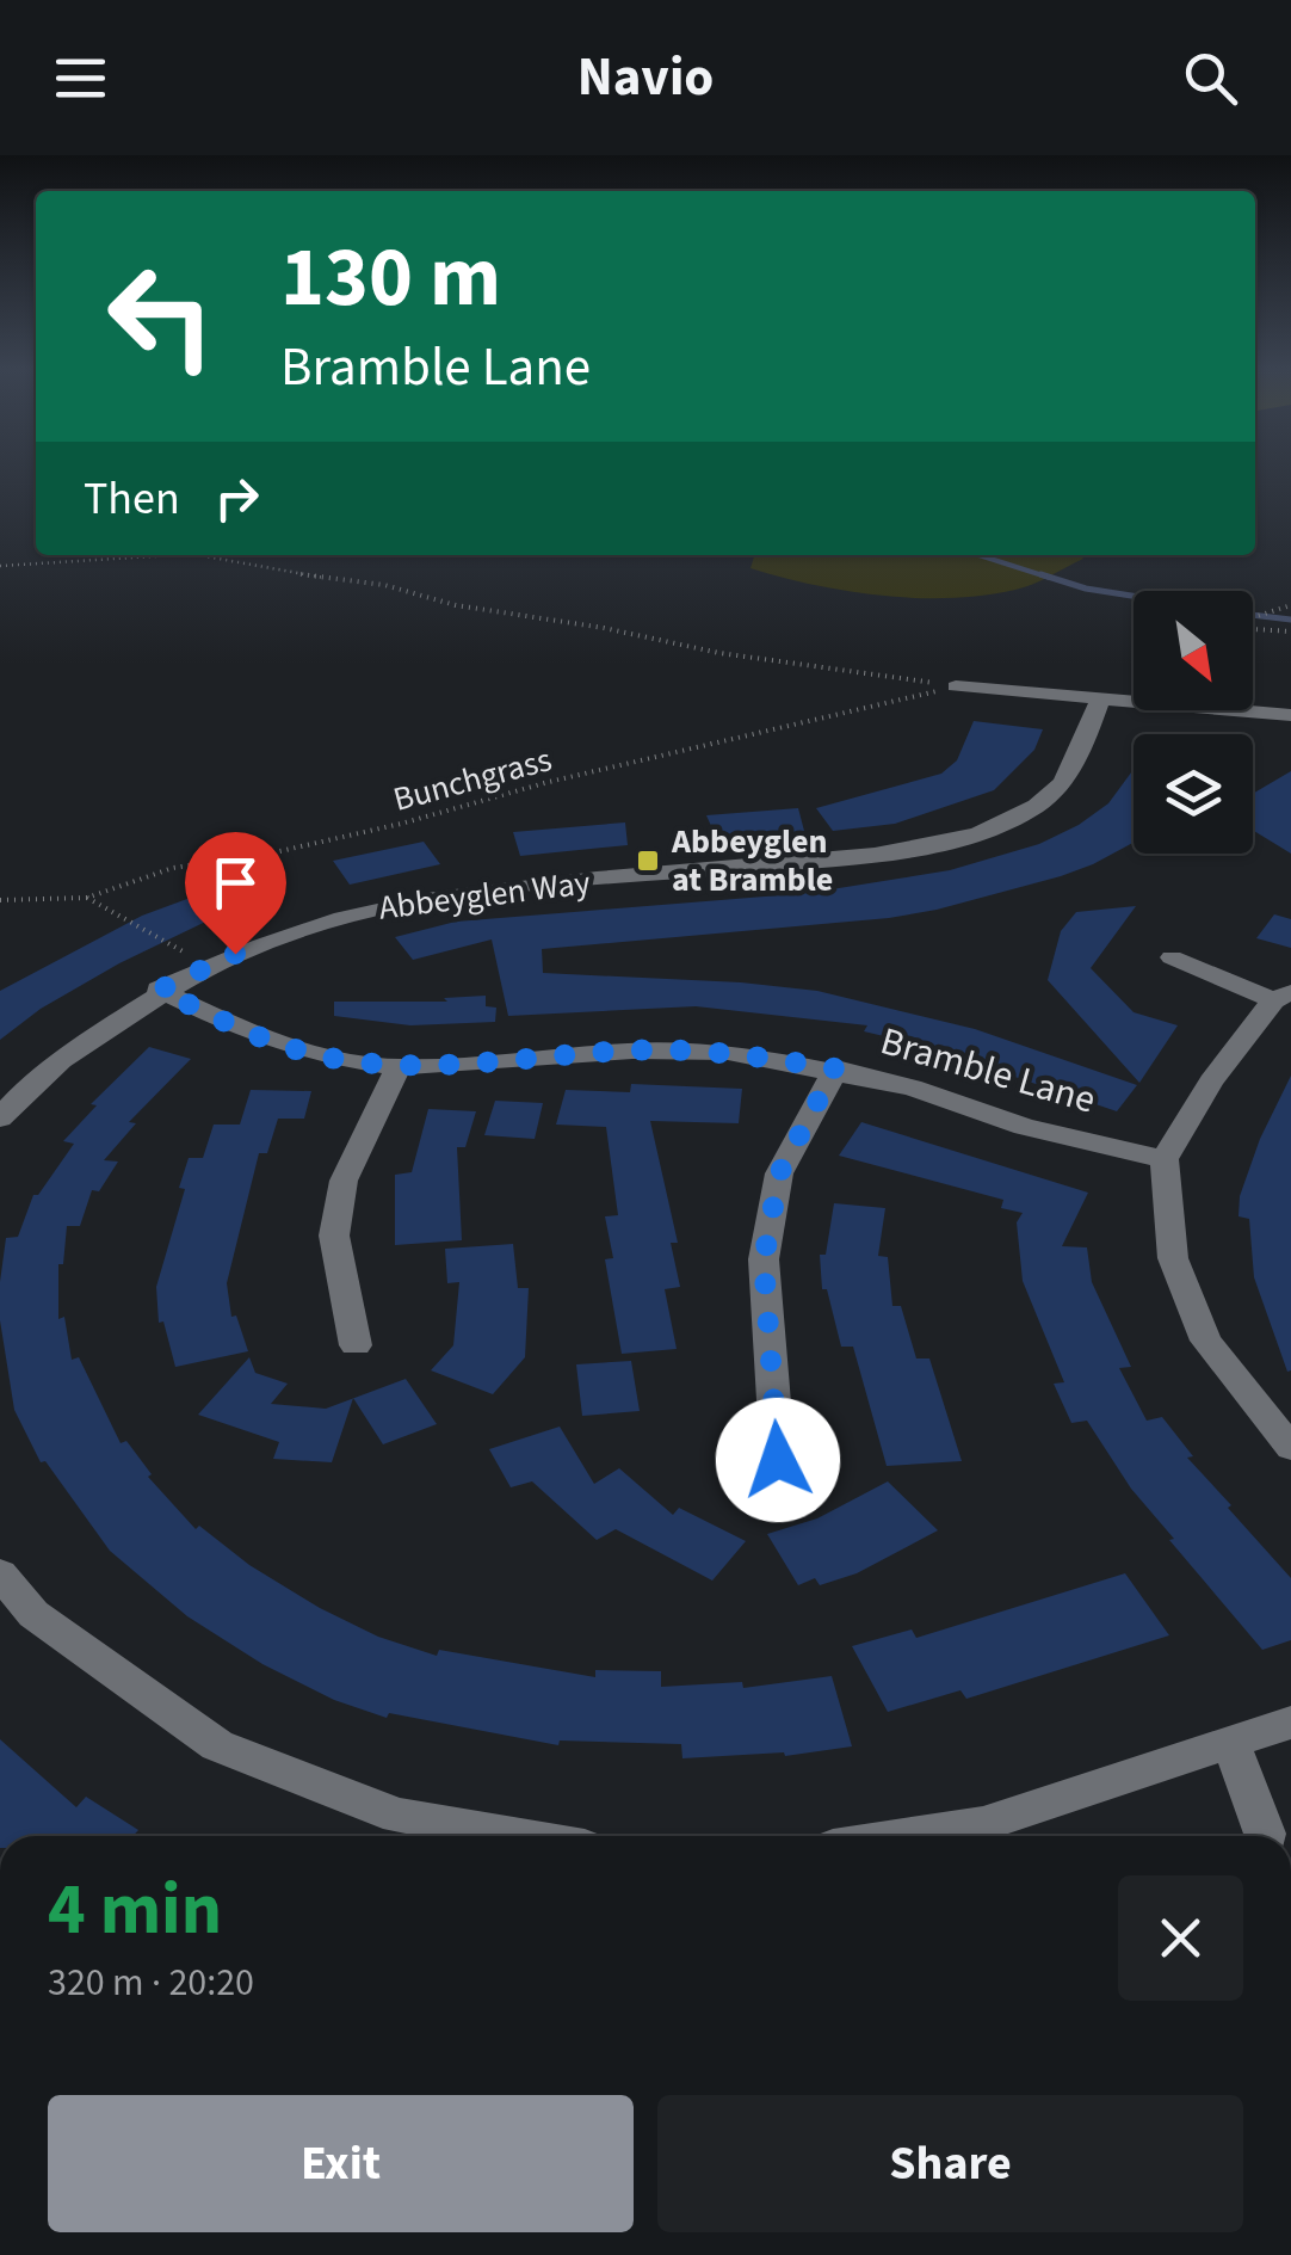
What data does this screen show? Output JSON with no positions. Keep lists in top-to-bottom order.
{
  "streets": {
    "street": ["Abbeyglen Way", "Bramble Lane"],
    "path": ["Bunchgrass"]
  },
  "crossings": [
    ["Abbeyglen Way", "Bramble Lane"]
  ],
  "places": {
    "transit": ["Abbeyglen at Bramble"]
  },
  "north": "bottom right",
  "page": {
    "header": "Navio",
    "turn": ["130 m", "Bramble Lane"],
    "then": "Then",
    "heading": ["4 min", "320 m · 20:20"],
    "buttons": ["Exit", "Share"]
  }
}
